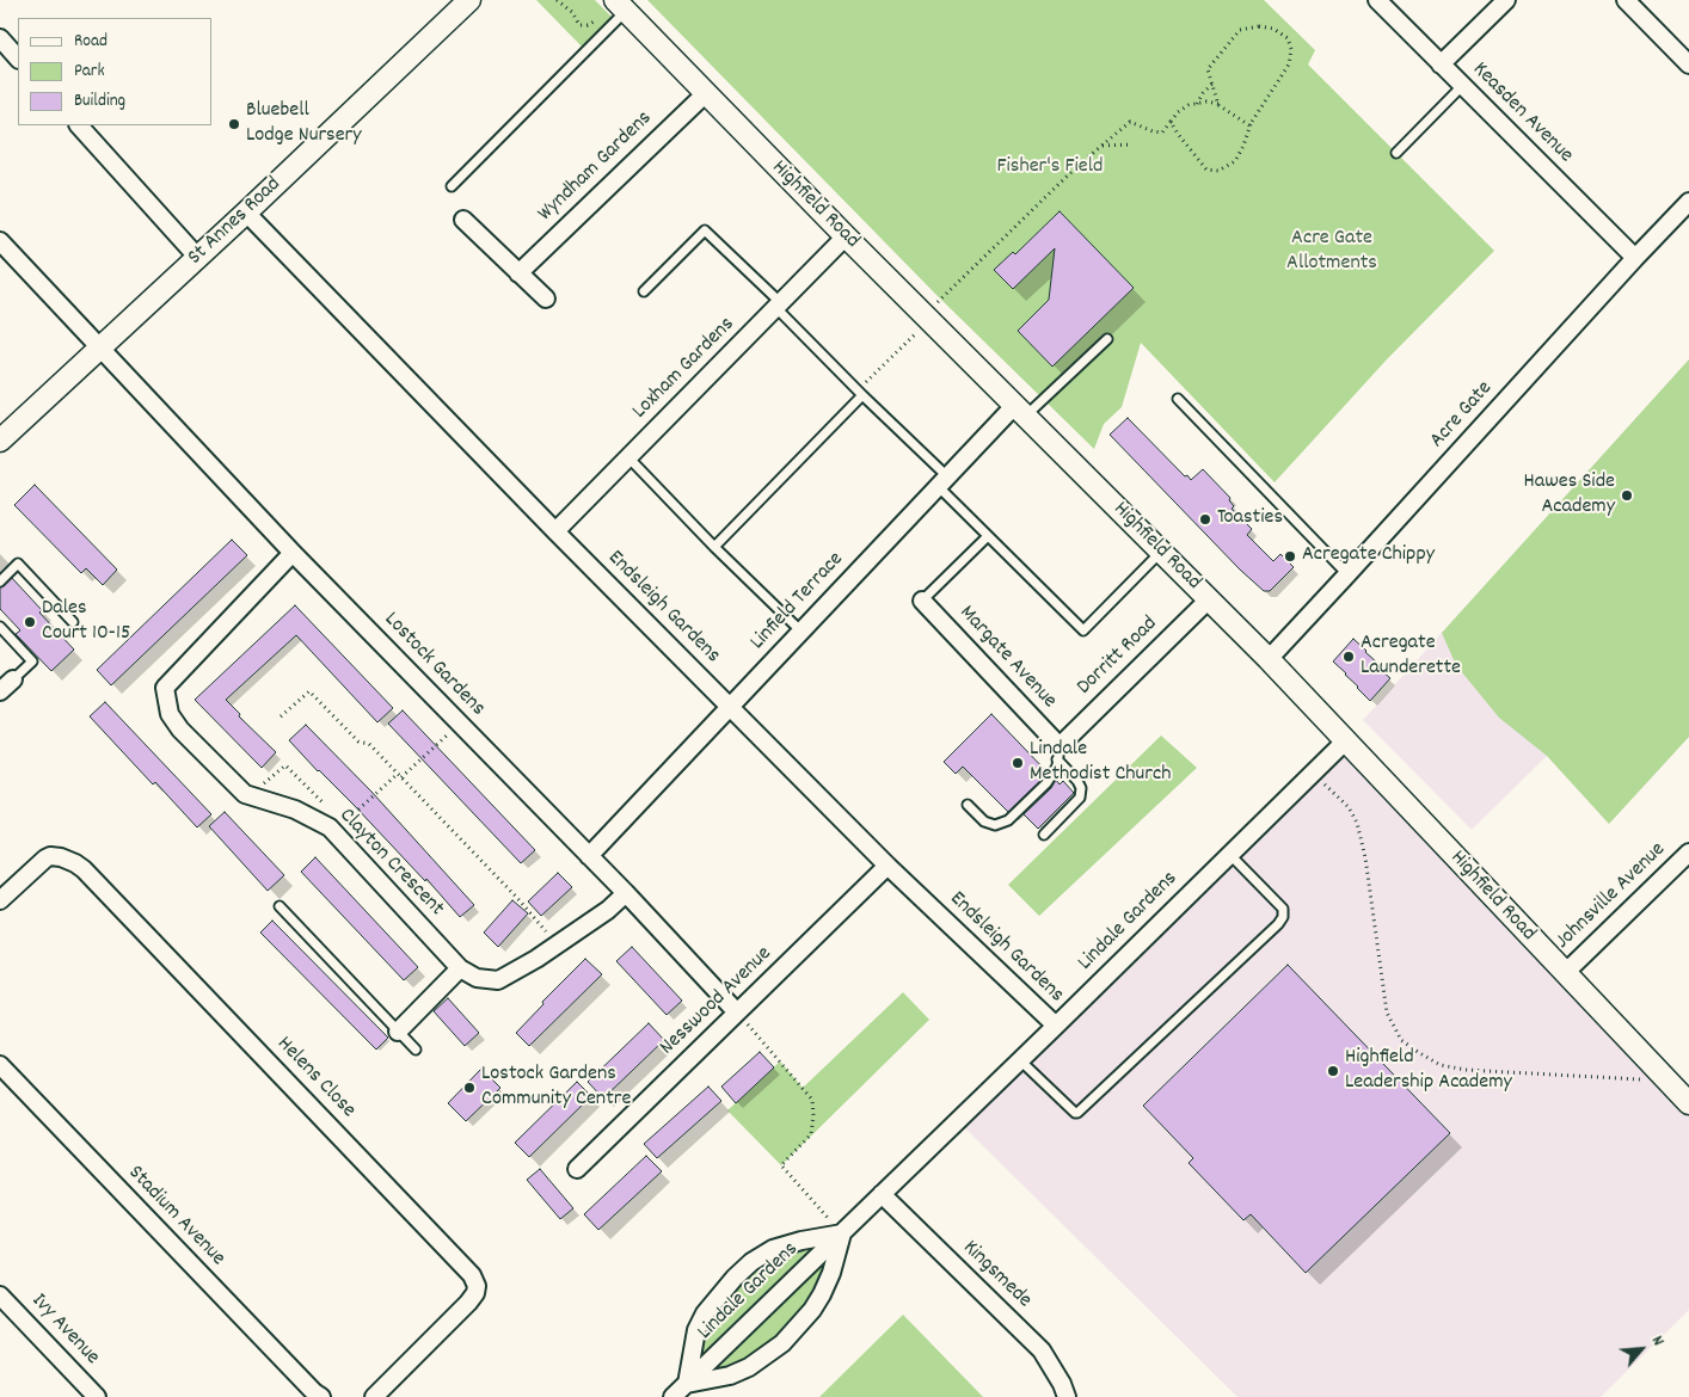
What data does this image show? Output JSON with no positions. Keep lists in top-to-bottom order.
{
  "streets": {
    "street": [
      "Keasden Avenue",
      "Wyndham Gardens",
      "Highfield Road",
      "St Annes Road",
      "Loxham Gardens",
      "Acre Gate",
      "Linfield Terrace",
      "Endsleigh Gardens",
      "Dorritt Road",
      "Margate Avenue",
      "Lostock Gardens",
      "Clayton Crescent",
      "Johnsville Avenue",
      "Lindale Gardens",
      "Nesswood Avenue",
      "Helens Close",
      "Stadium Avenue",
      "Kingsmede",
      "Ivy Avenue"
    ]
  },
  "crossings": [
    ["Keasden Avenue", "Acre Gate"],
    ["Wyndham Gardens", "Highfield Road"],
    ["Highfield Road", "Loxham Gardens"],
    ["Highfield Road", "Acre Gate"],
    ["Highfield Road", "Linfield Terrace"],
    ["Highfield Road", "Dorritt Road"],
    ["Highfield Road", "Johnsville Avenue"],
    ["Highfield Road", "Lindale Gardens"],
    ["St Annes Road", "Endsleigh Gardens"],
    ["St Annes Road", "Lostock Gardens"],
    ["Loxham Gardens", "Endsleigh Gardens"],
    ["Linfield Terrace", "Endsleigh Gardens"],
    ["Linfield Terrace", "Lostock Gardens"],
    ["Endsleigh Gardens", "Lindale Gardens"],
    ["Endsleigh Gardens", "Nesswood Avenue"],
    ["Dorritt Road", "Margate Avenue"],
    ["Lostock Gardens", "Clayton Crescent"],
    ["Lostock Gardens", "Nesswood Avenue"],
    ["Lindale Gardens", "Kingsmede"]
  ],
  "parks": ["Fisher's Field", "Acre Gate Allotments"],
  "places": [
    "Bluebell Lodge Nursery",
    "Hawes Side Academy",
    "Toasties",
    "Acregate Chippy",
    "Dales Court 10-15",
    "Acregate Launderette",
    "Lindale Methodist Church",
    "Highfield Leadership Academy",
    "Lostock Gardens Community Centre"
  ],
  "legend": ["Road", "Park", "Building"],
  "north": "top right"
}
